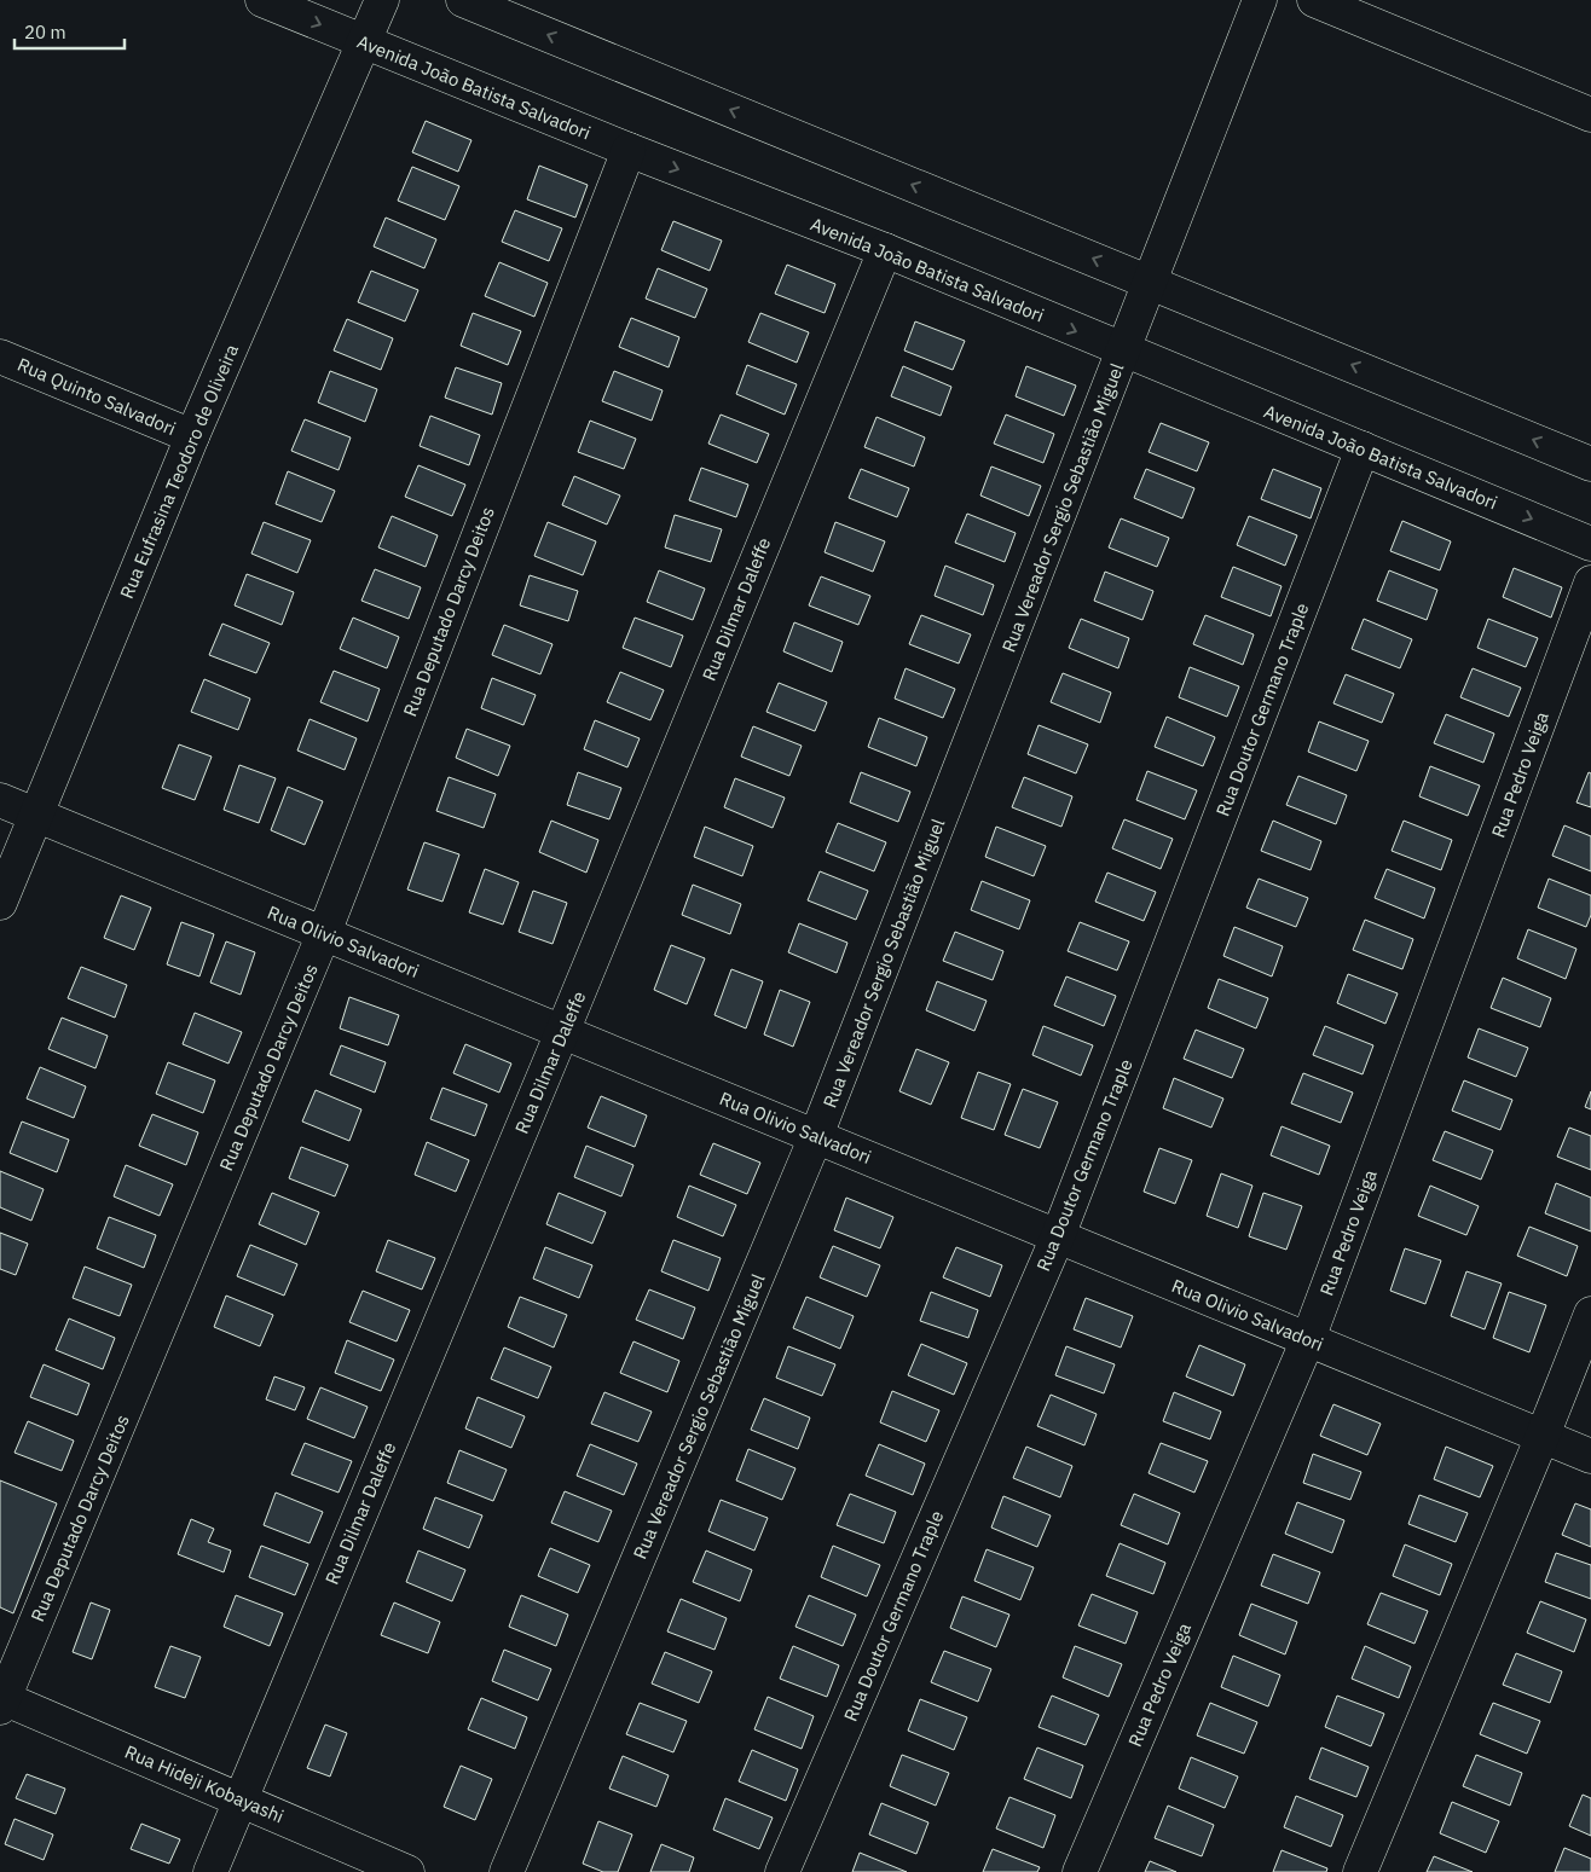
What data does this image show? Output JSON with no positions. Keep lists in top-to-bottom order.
{
  "streets": {
    "street": [
      "Avenida João Batista Salvadori",
      "Rua Quinto Salvadori",
      "Rua Eufrasina Teodoro de Oliveira",
      "Rua Vereador Sergio Sebastião Miguel",
      "Rua Dilmar Daleffe",
      "Rua Deputado Darcy Deitos",
      "Rua Doutor Germano Traple",
      "Rua Pedro Veiga",
      "Rua Olivio Salvadori",
      "Rua Hideji Kobayashi"
    ]
  },
  "crossings": [
    ["Avenida João Batista Salvadori", "Rua Eufrasina Teodoro de Oliveira"],
    ["Avenida João Batista Salvadori", "Rua Vereador Sergio Sebastião Miguel"],
    ["Avenida João Batista Salvadori", "Rua Dilmar Daleffe"],
    ["Avenida João Batista Salvadori", "Rua Deputado Darcy Deitos"],
    ["Avenida João Batista Salvadori", "Rua Doutor Germano Traple"],
    ["Rua Quinto Salvadori", "Rua Eufrasina Teodoro de Oliveira"],
    ["Rua Eufrasina Teodoro de Oliveira", "Rua Olivio Salvadori"],
    ["Rua Vereador Sergio Sebastião Miguel", "Rua Olivio Salvadori"],
    ["Rua Dilmar Daleffe", "Rua Olivio Salvadori"],
    ["Rua Dilmar Daleffe", "Rua Hideji Kobayashi"],
    ["Rua Deputado Darcy Deitos", "Rua Olivio Salvadori"],
    ["Rua Deputado Darcy Deitos", "Rua Hideji Kobayashi"],
    ["Rua Doutor Germano Traple", "Rua Olivio Salvadori"],
    ["Rua Pedro Veiga", "Rua Olivio Salvadori"]
  ],
  "scale_bar": "20 m"
}
